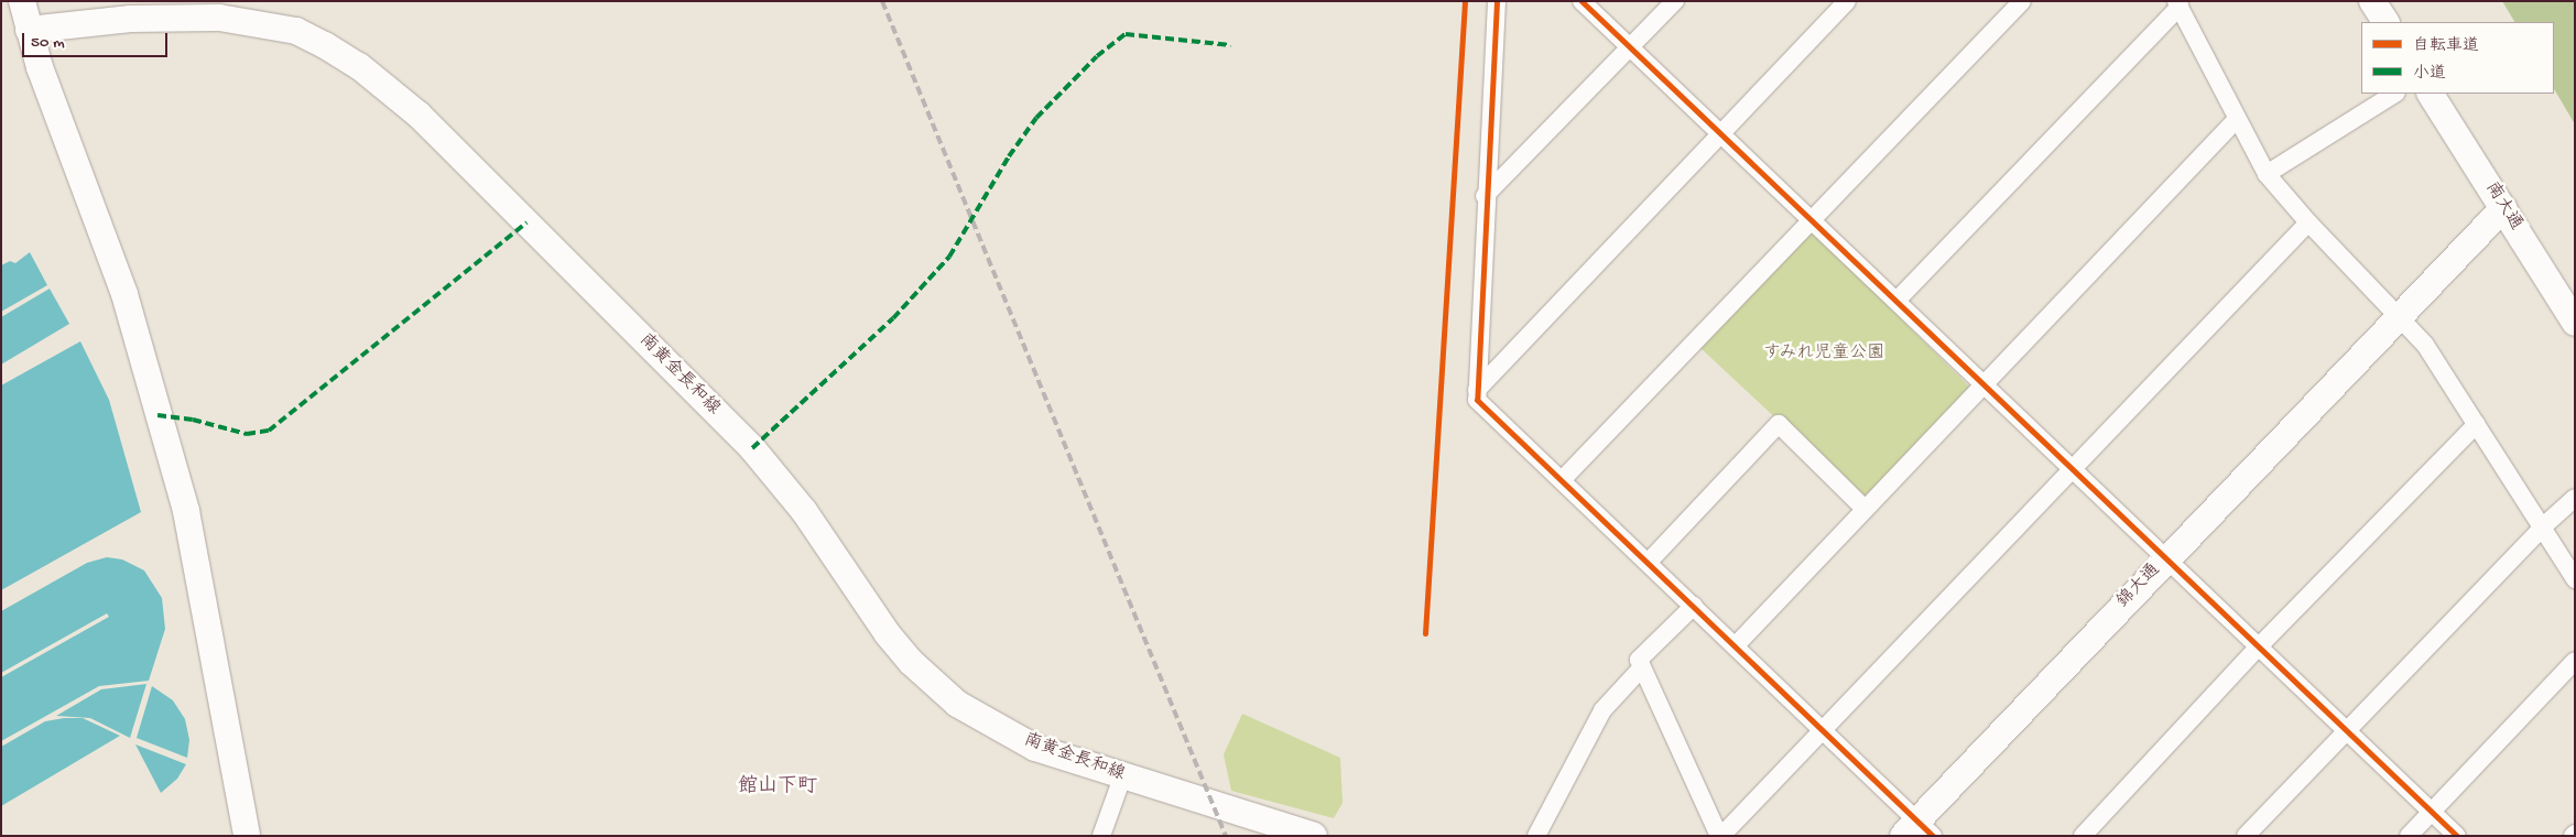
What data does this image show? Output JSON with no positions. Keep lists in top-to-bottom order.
{
  "streets": {
    "street": ["南大通", "南黄金長和線", "錦大通"]
  },
  "crossings": [
    ["南大通", "錦大通"]
  ],
  "districts": ["館山下町"],
  "parks": ["すみれ児童公園"],
  "legend": ["自転車道", "小道"],
  "scale_bar": "50 m"
}
